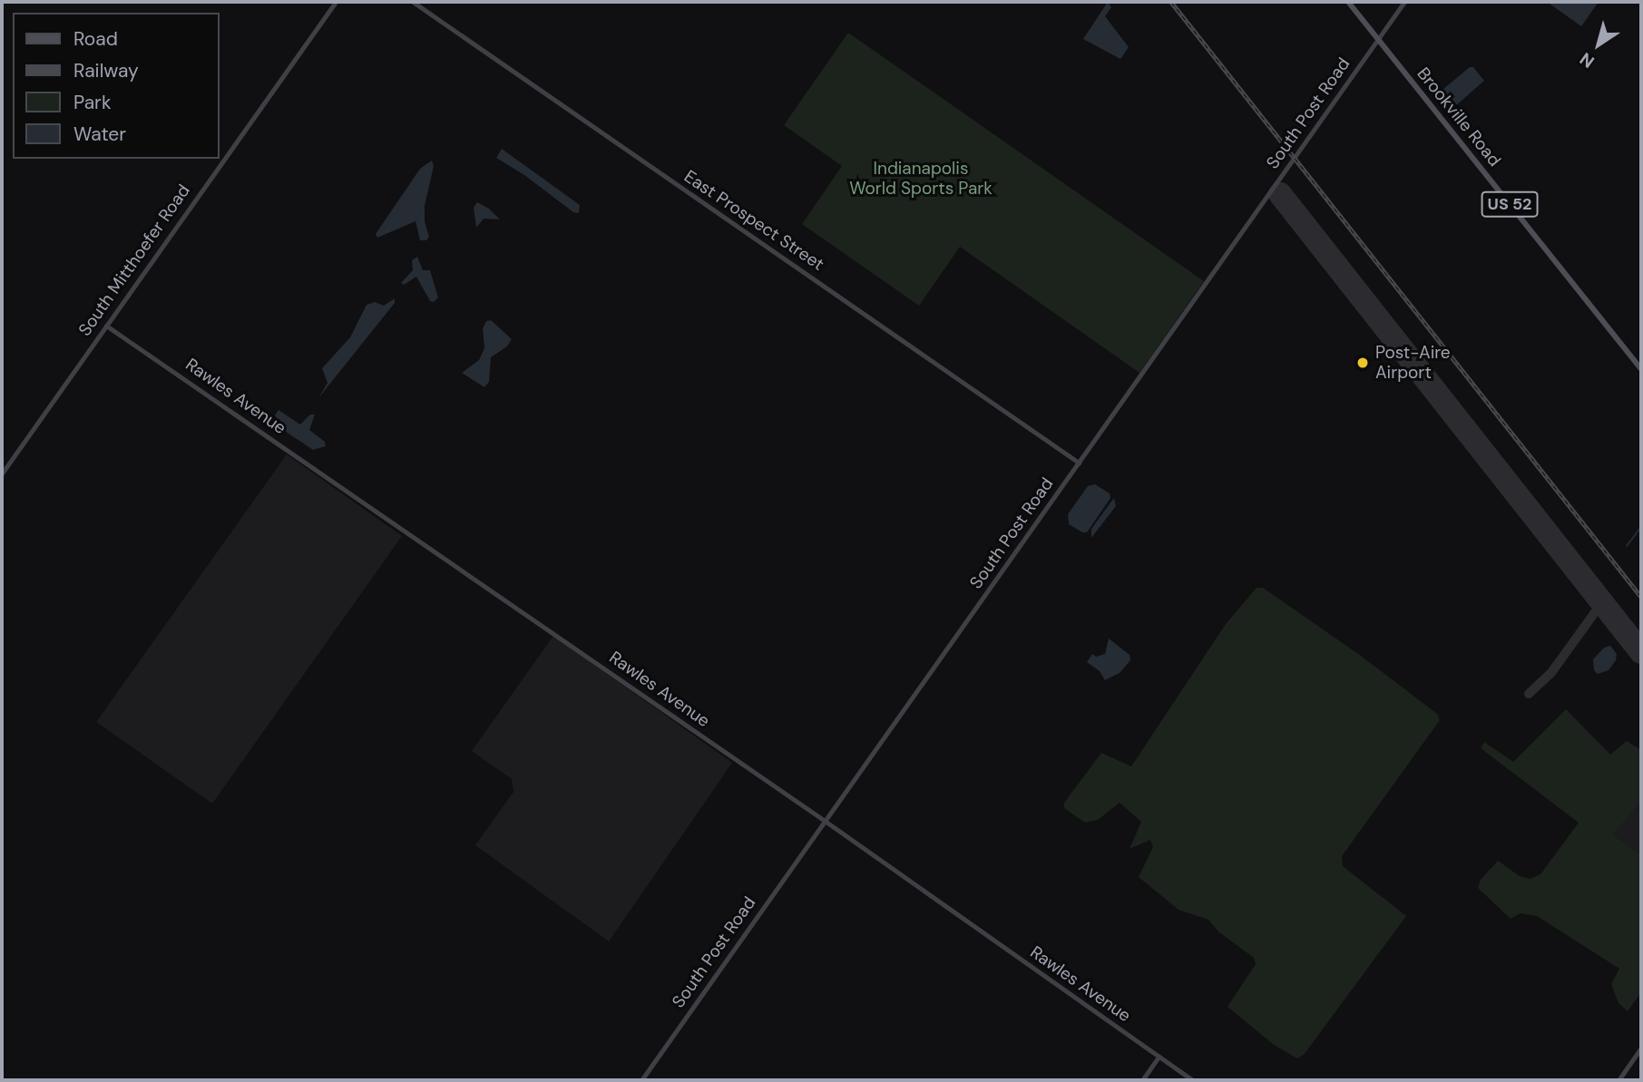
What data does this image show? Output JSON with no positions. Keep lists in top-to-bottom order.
{
  "streets": {
    "main road": ["Brookville Road", "US 52"],
    "street": [
      "South Post Road",
      "East Prospect Street",
      "South Mitthoefer Road",
      "Rawles Avenue"
    ]
  },
  "crossings": [
    ["South Post Road", "Brookville Road"],
    ["South Post Road", "East Prospect Street"],
    ["South Post Road", "Rawles Avenue"],
    ["South Mitthoefer Road", "Rawles Avenue"]
  ],
  "parks": ["Indianapolis World Sports Park"],
  "places": ["Post-Aire Airport"],
  "legend": [
    "Road",
    "Railway",
    "Park",
    "Water"
  ],
  "north": "bottom left"
}
